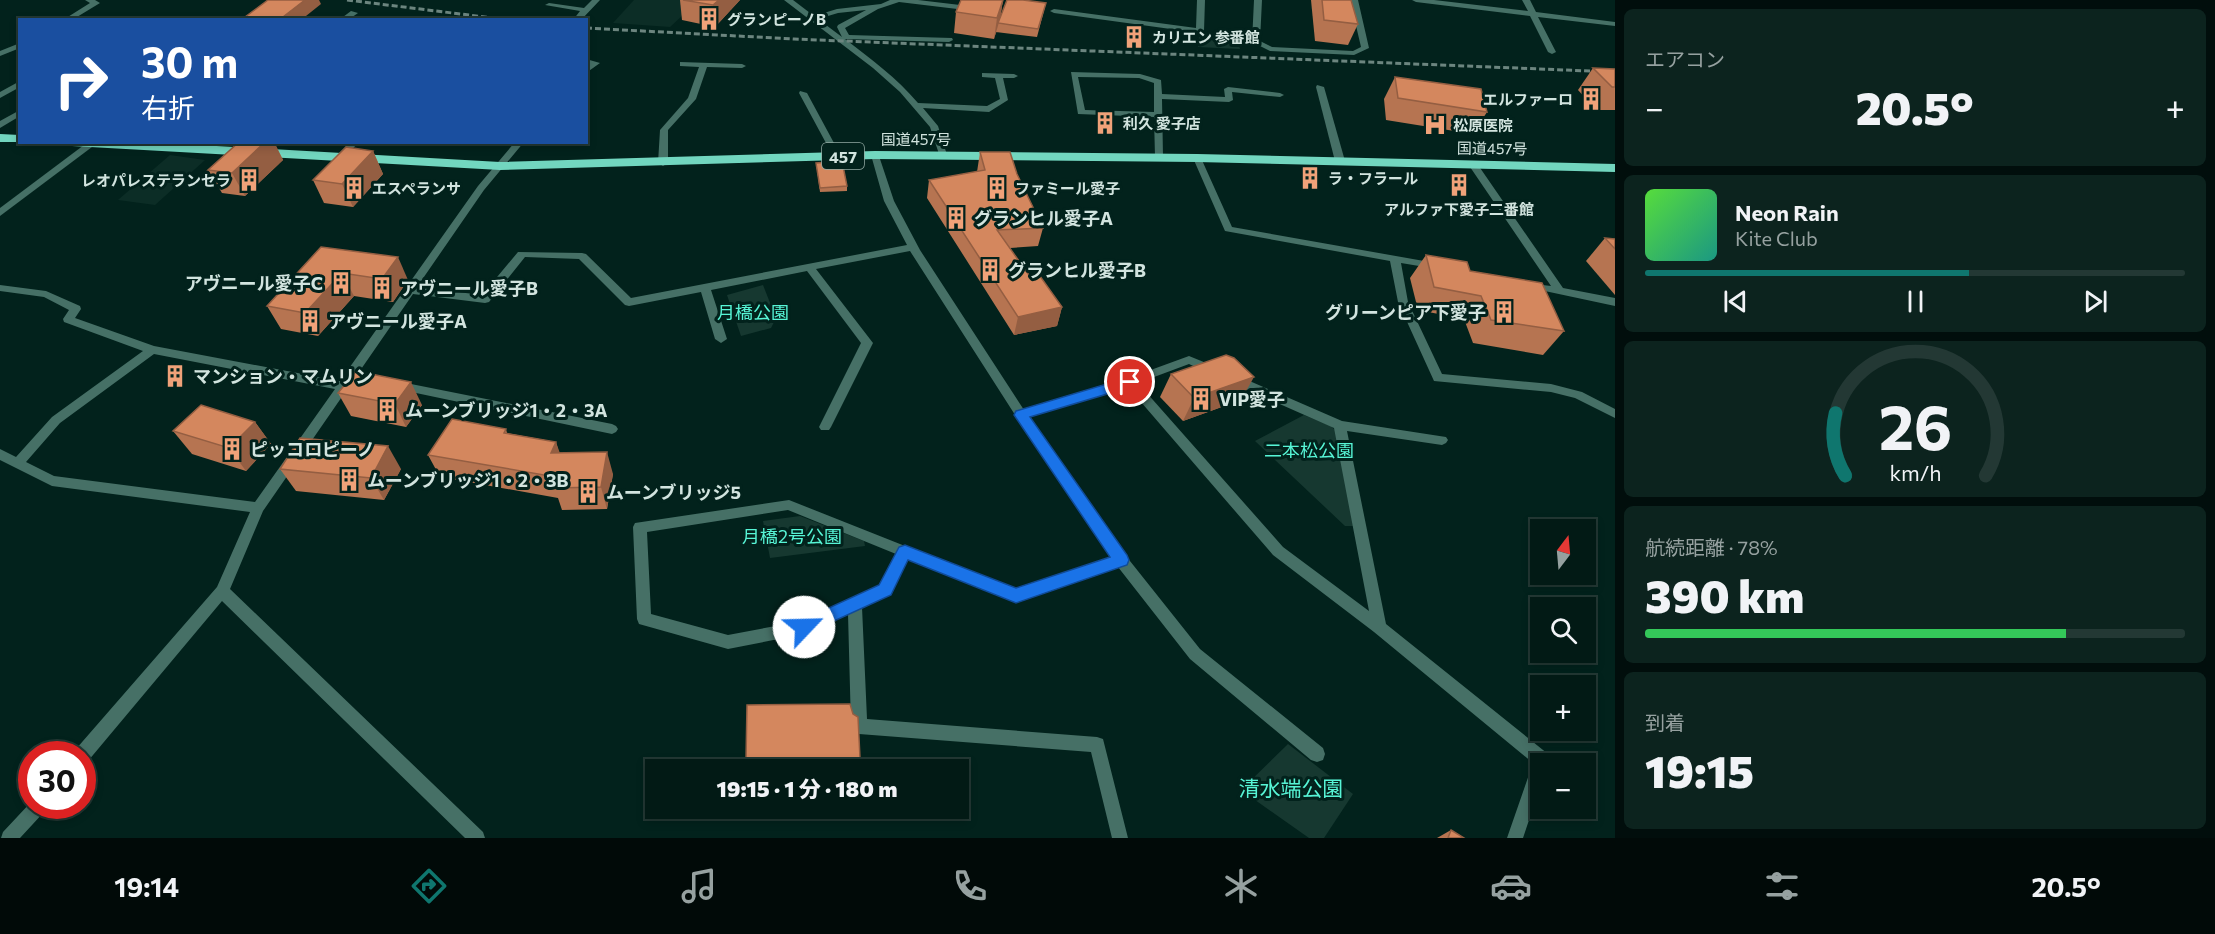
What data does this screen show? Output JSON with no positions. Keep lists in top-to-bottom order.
{
  "streets": {
    "highway": ["国道457号", "457"]
  },
  "parks": [
    "月橋公園",
    "二本松公園",
    "月橋2号公園",
    "清水端公園"
  ],
  "places": {
    "building": [
      "グランピーノB",
      "カリエン 参番館",
      "エルファーロ",
      "利久 愛子店",
      "ラ・フラール",
      "レオパレステランセラ",
      "アルファ下愛子二番館",
      "エスペランサ",
      "ファミール愛子",
      "グランヒル愛子A",
      "グランヒル愛子B",
      "アヴニール愛子C",
      "アヴニール愛子B",
      "グリーンピア下愛子",
      "アヴニール愛子A",
      "マンション・マムリン",
      "VIP愛子",
      "ムーンブリッジ1・2・3A",
      "ピッコロピーノ",
      "ムーンブリッジ1・2・3B",
      "ムーンブリッジ5"
    ],
    "hospital": ["松原医院"]
  },
  "north": "top",
  "page": {
    "tile": [
      "エアコン",
      ["航続距離 · 78%", "390 km"],
      ["到着", "19:15"]
    ],
    "turn": ["30 m", "右折"],
    "heat": ["−", "20.5°", "+"],
    "song": ["Neon Rain", "Kite Club"],
    "map_buttons": ["+", "−"],
    "limit": "30",
    "trip": "19:15 · 1 分 · 180 m",
    "tabs": ["19:14", "20.5°"],
    "gauge": ["26", "km/h"]
  }
}
